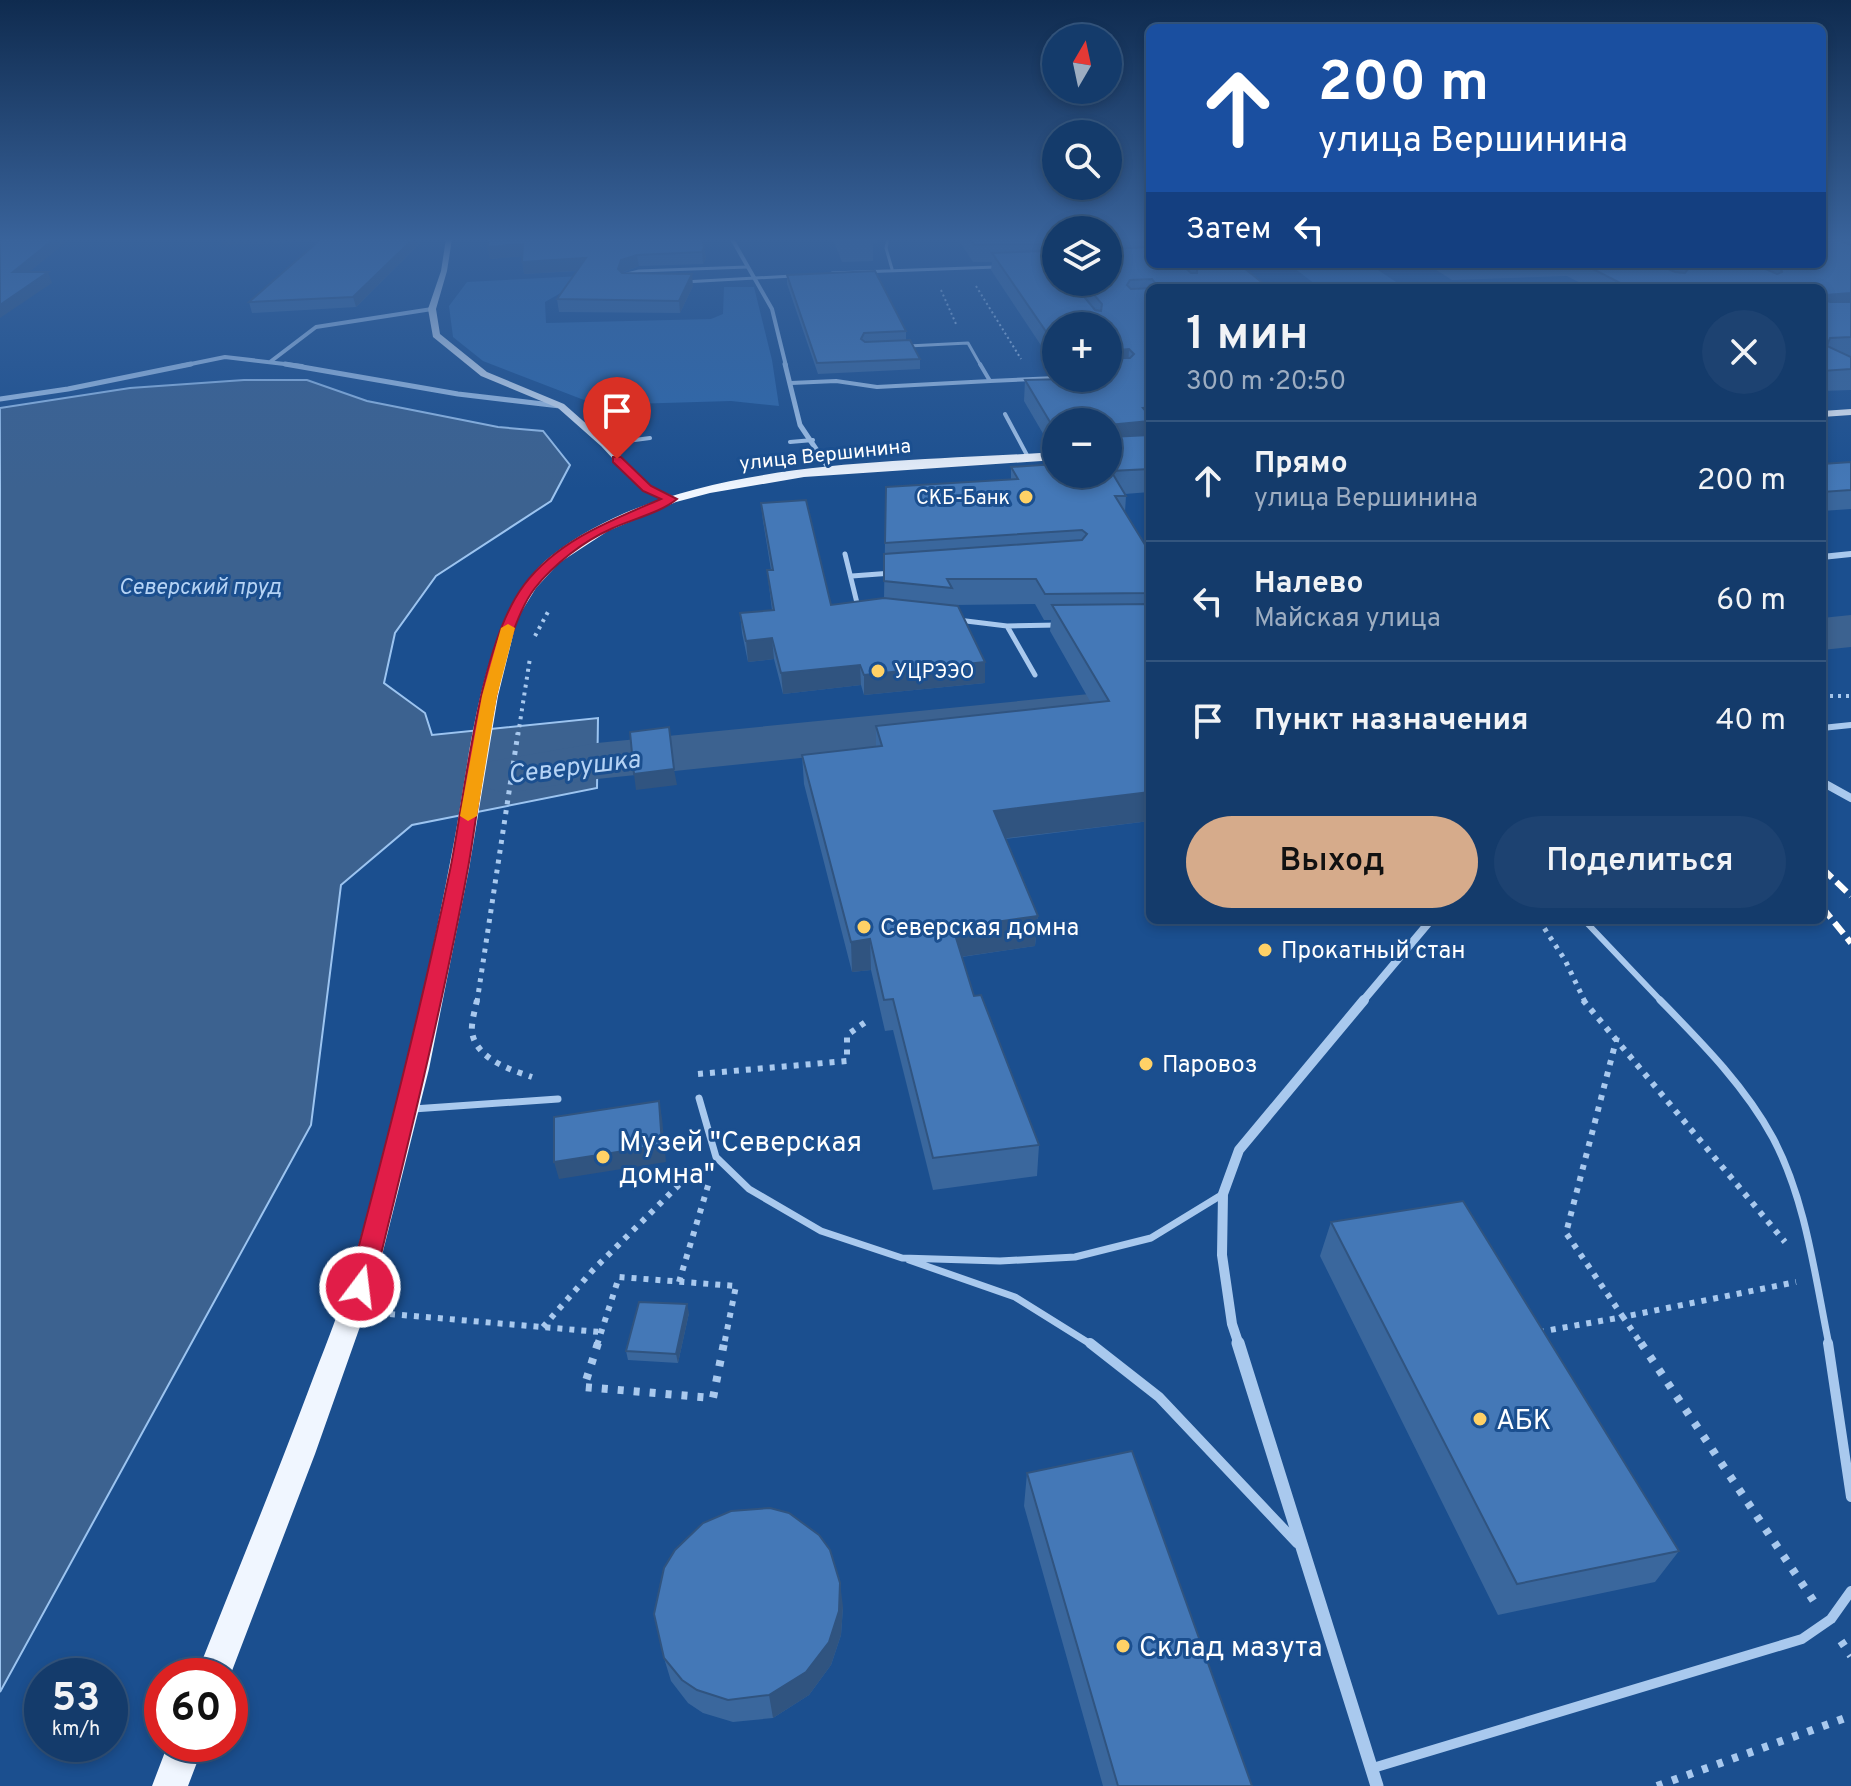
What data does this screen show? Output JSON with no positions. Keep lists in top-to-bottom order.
{
  "streets": {
    "main road": ["улица Вершинина"]
  },
  "water": ["Северский пруд", "Северушка"],
  "places": [
    "СКБ-Банк",
    "УЦРЭЭО",
    "Северская домна",
    "Прокатный стан",
    "Паровоз",
    "Музей \"Северская домна\"",
    "АБК",
    "Склад мазута"
  ],
  "north": "top",
  "page": {
    "map_buttons": ["+", "−"],
    "turn": ["200 m", "улица Вершинина"],
    "then": "Затем",
    "heading": ["1 мин", "300 m · 20:50"],
    "list": [
      {
        "name": "Прямо",
        "note": "улица Вершинина",
        "value": "200 m"
      },
      {
        "name": "Налево",
        "note": "Майская улица",
        "value": "60 m"
      },
      {
        "name": "Пункт назначения",
        "value": "40 m"
      }
    ],
    "buttons": ["Выход", "Поделиться"],
    "speed": "53 km/h",
    "limit": "60"
  }
}
